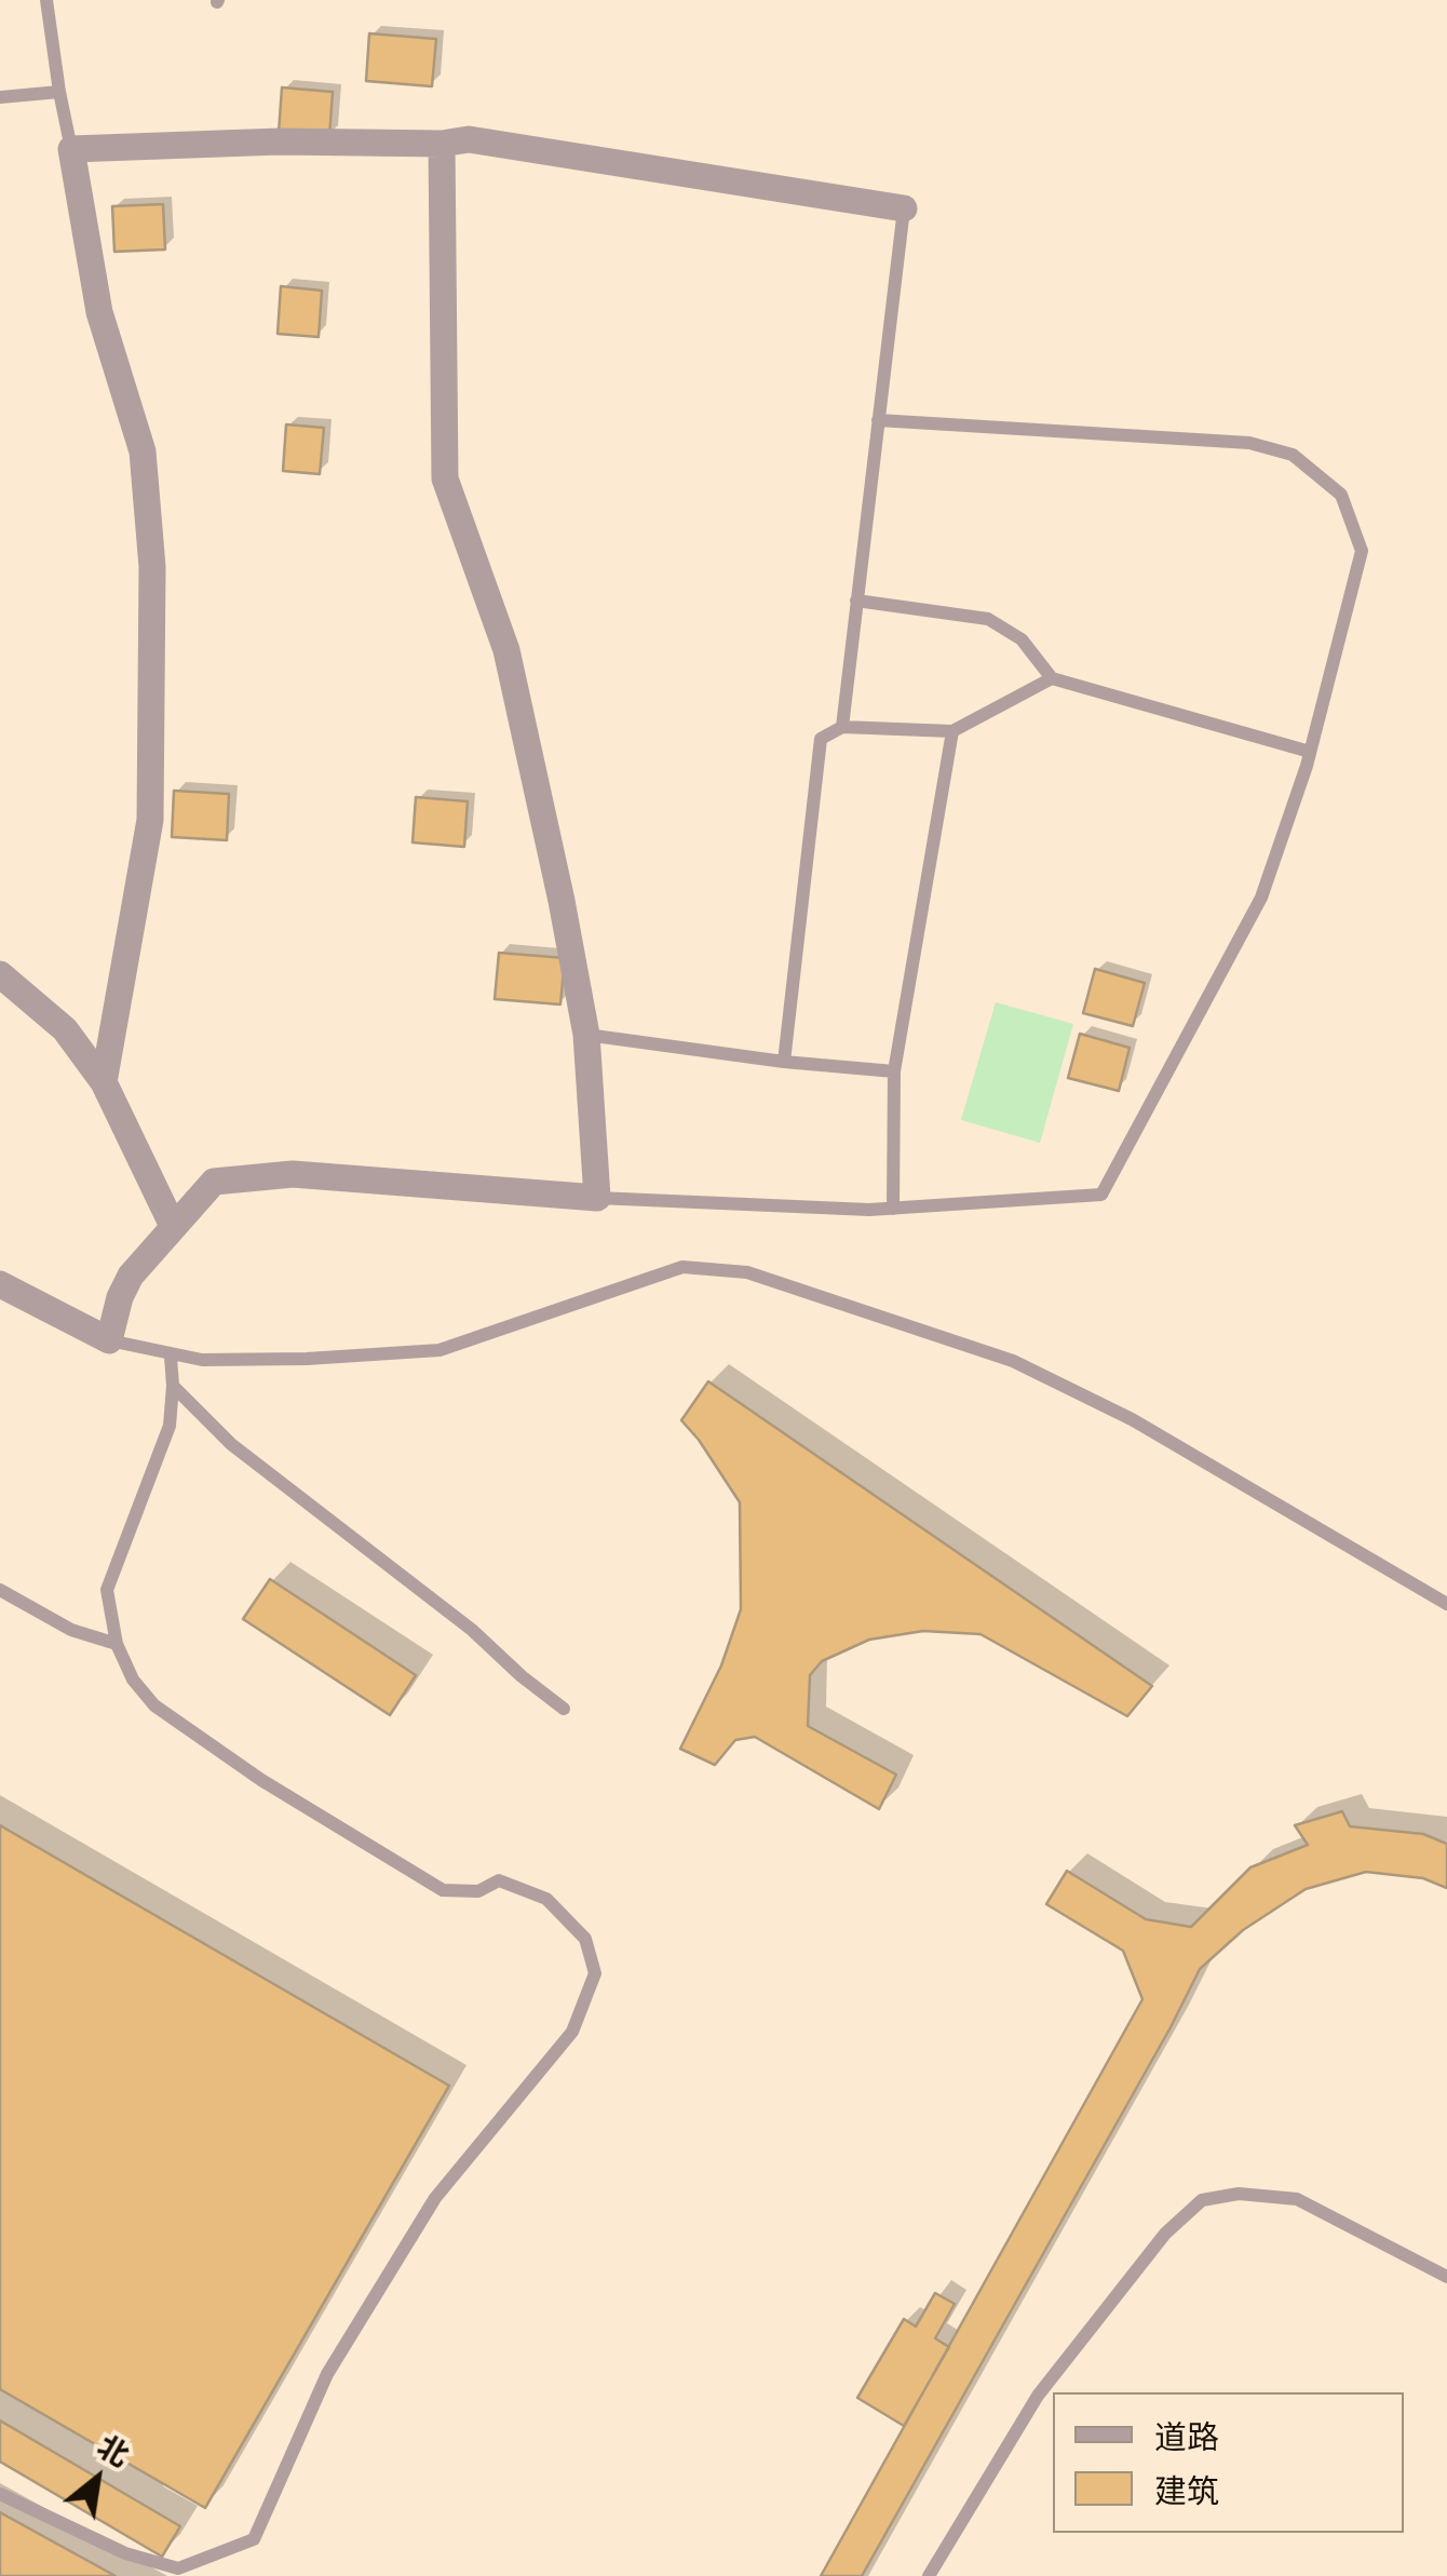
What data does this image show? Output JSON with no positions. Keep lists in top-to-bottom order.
{
  "legend": ["道路", "建筑"],
  "north": "top right"
}
